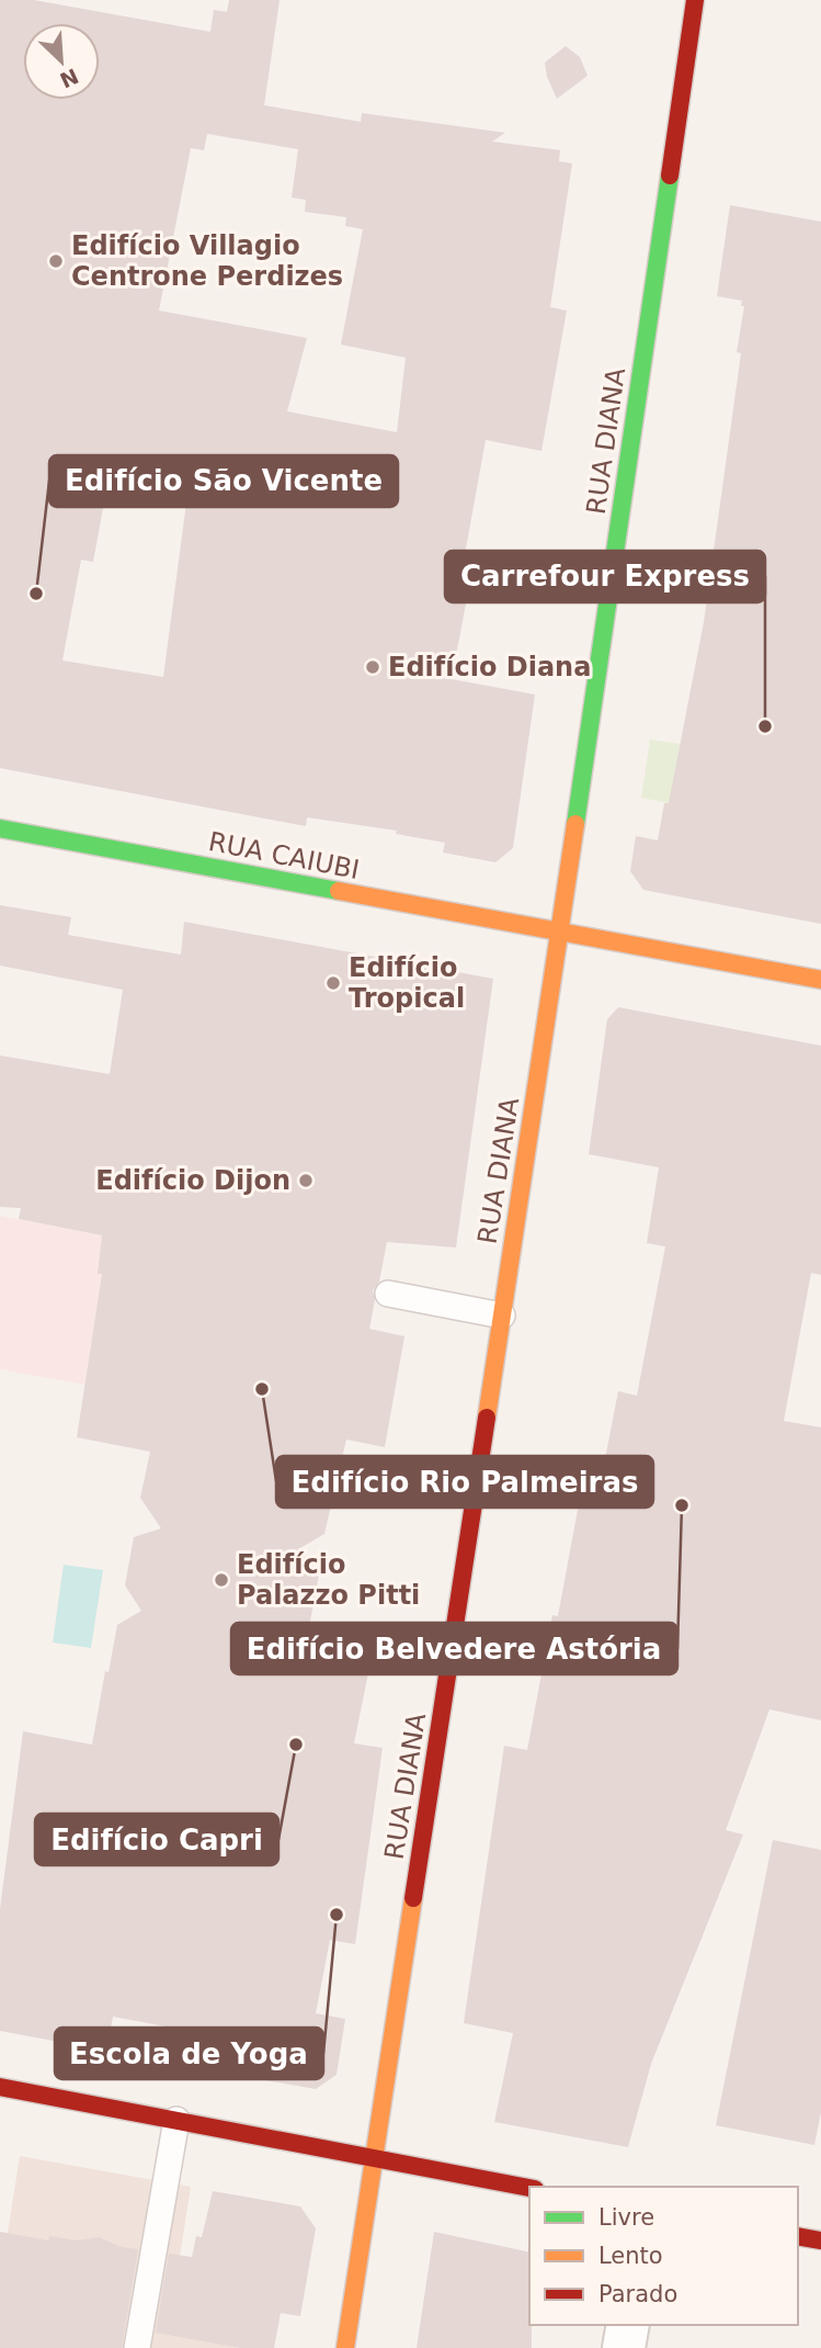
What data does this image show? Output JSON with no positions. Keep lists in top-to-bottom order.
{
  "streets": {
    "street": ["RUA DIANA", "RUA CAIUBI"]
  },
  "crossings": [
    ["RUA DIANA", "RUA CAIUBI"]
  ],
  "places": [
    "Edifício Villagio Centrone Perdizes",
    "Edifício São Vicente",
    "Edifício Diana",
    "Carrefour Express",
    "Edifício Tropical",
    "Edifício Dijon",
    "Edifício Rio Palmeiras",
    "Edifício Belvedere Astória",
    "Edifício Palazzo Pitti",
    "Edifício Capri",
    "Escola de Yoga"
  ],
  "legend": ["Livre", "Lento", "Parado"],
  "north": "bottom right"
}
